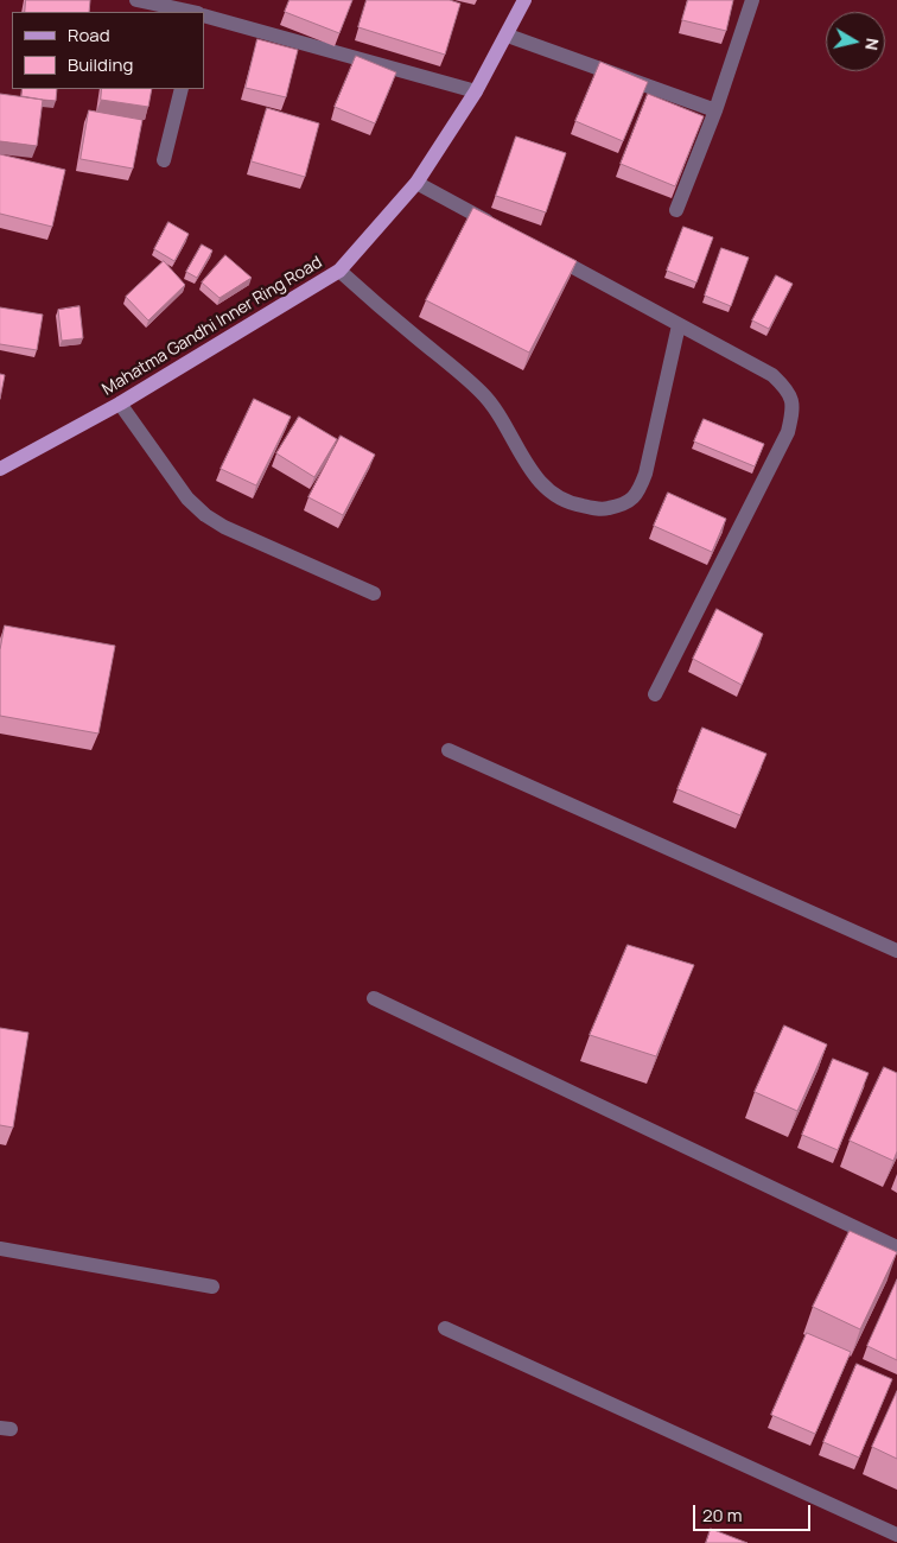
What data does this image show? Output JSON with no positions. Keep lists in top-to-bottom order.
{
  "streets": {
    "main road": ["Mahatma Gandhi Inner Ring Road"]
  },
  "legend": ["Road", "Building"],
  "scale_bar": "20 m",
  "north": "right"
}
